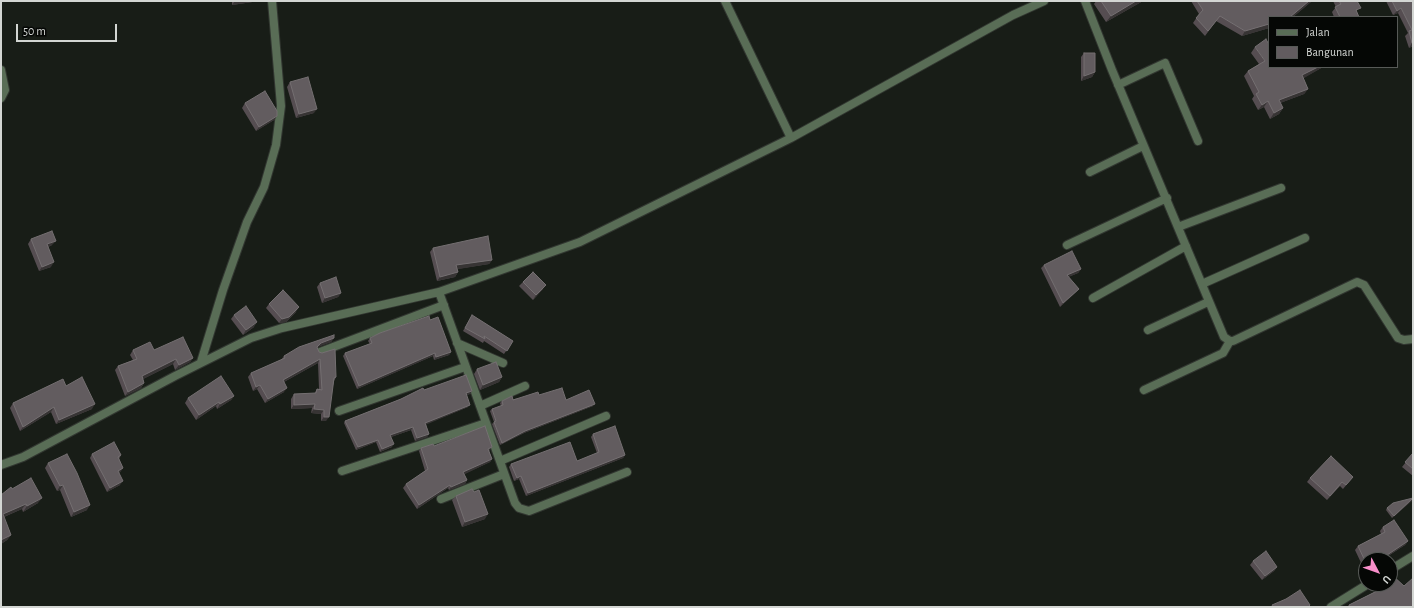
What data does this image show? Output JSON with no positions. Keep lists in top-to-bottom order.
{
  "legend": ["Jalan", "Bangunan"],
  "scale_bar": "50 m",
  "north": "bottom right"
}
